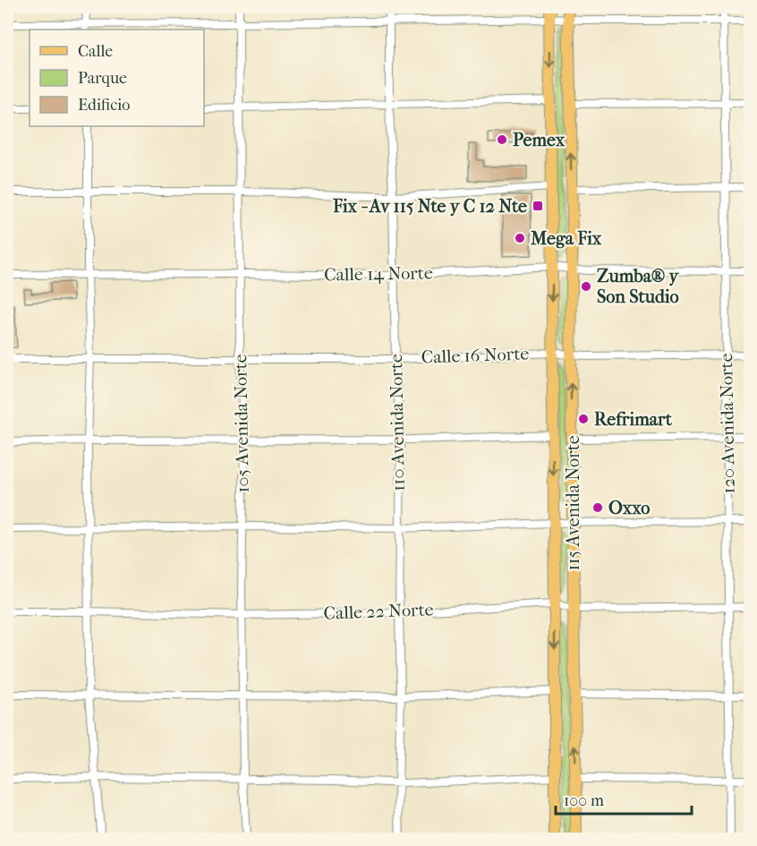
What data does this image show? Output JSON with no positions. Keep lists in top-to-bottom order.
{
  "streets": {
    "main road": ["115 Avenida Norte"],
    "street": [
      "Calle 14 Norte",
      "Calle 16 Norte",
      "110 Avenida Norte",
      "105 Avenida Norte",
      "120 Avenida Norte",
      "Calle 22 Norte"
    ]
  },
  "crossings": [
    ["Calle 14 Norte", "110 Avenida Norte"],
    ["Calle 14 Norte", "105 Avenida Norte"],
    ["Calle 14 Norte", "120 Avenida Norte"],
    ["Calle 14 Norte", "115 Avenida Norte"],
    ["Calle 16 Norte", "110 Avenida Norte"],
    ["Calle 16 Norte", "105 Avenida Norte"],
    ["Calle 16 Norte", "120 Avenida Norte"],
    ["Calle 16 Norte", "115 Avenida Norte"],
    ["110 Avenida Norte", "Calle 22 Norte"],
    ["105 Avenida Norte", "Calle 22 Norte"],
    ["120 Avenida Norte", "Calle 22 Norte"],
    ["115 Avenida Norte", "Calle 22 Norte"]
  ],
  "places": {
    "other": [
      "Pemex",
      "Mega Fix",
      "Zumba® y Son Studio",
      "Refrimart",
      "Oxxo"
    ],
    "transit": ["Fix - Av 115 Nte y C 12 Nte"]
  },
  "legend": ["Calle", "Parque", "Edificio"],
  "scale_bar": "100 m"
}
